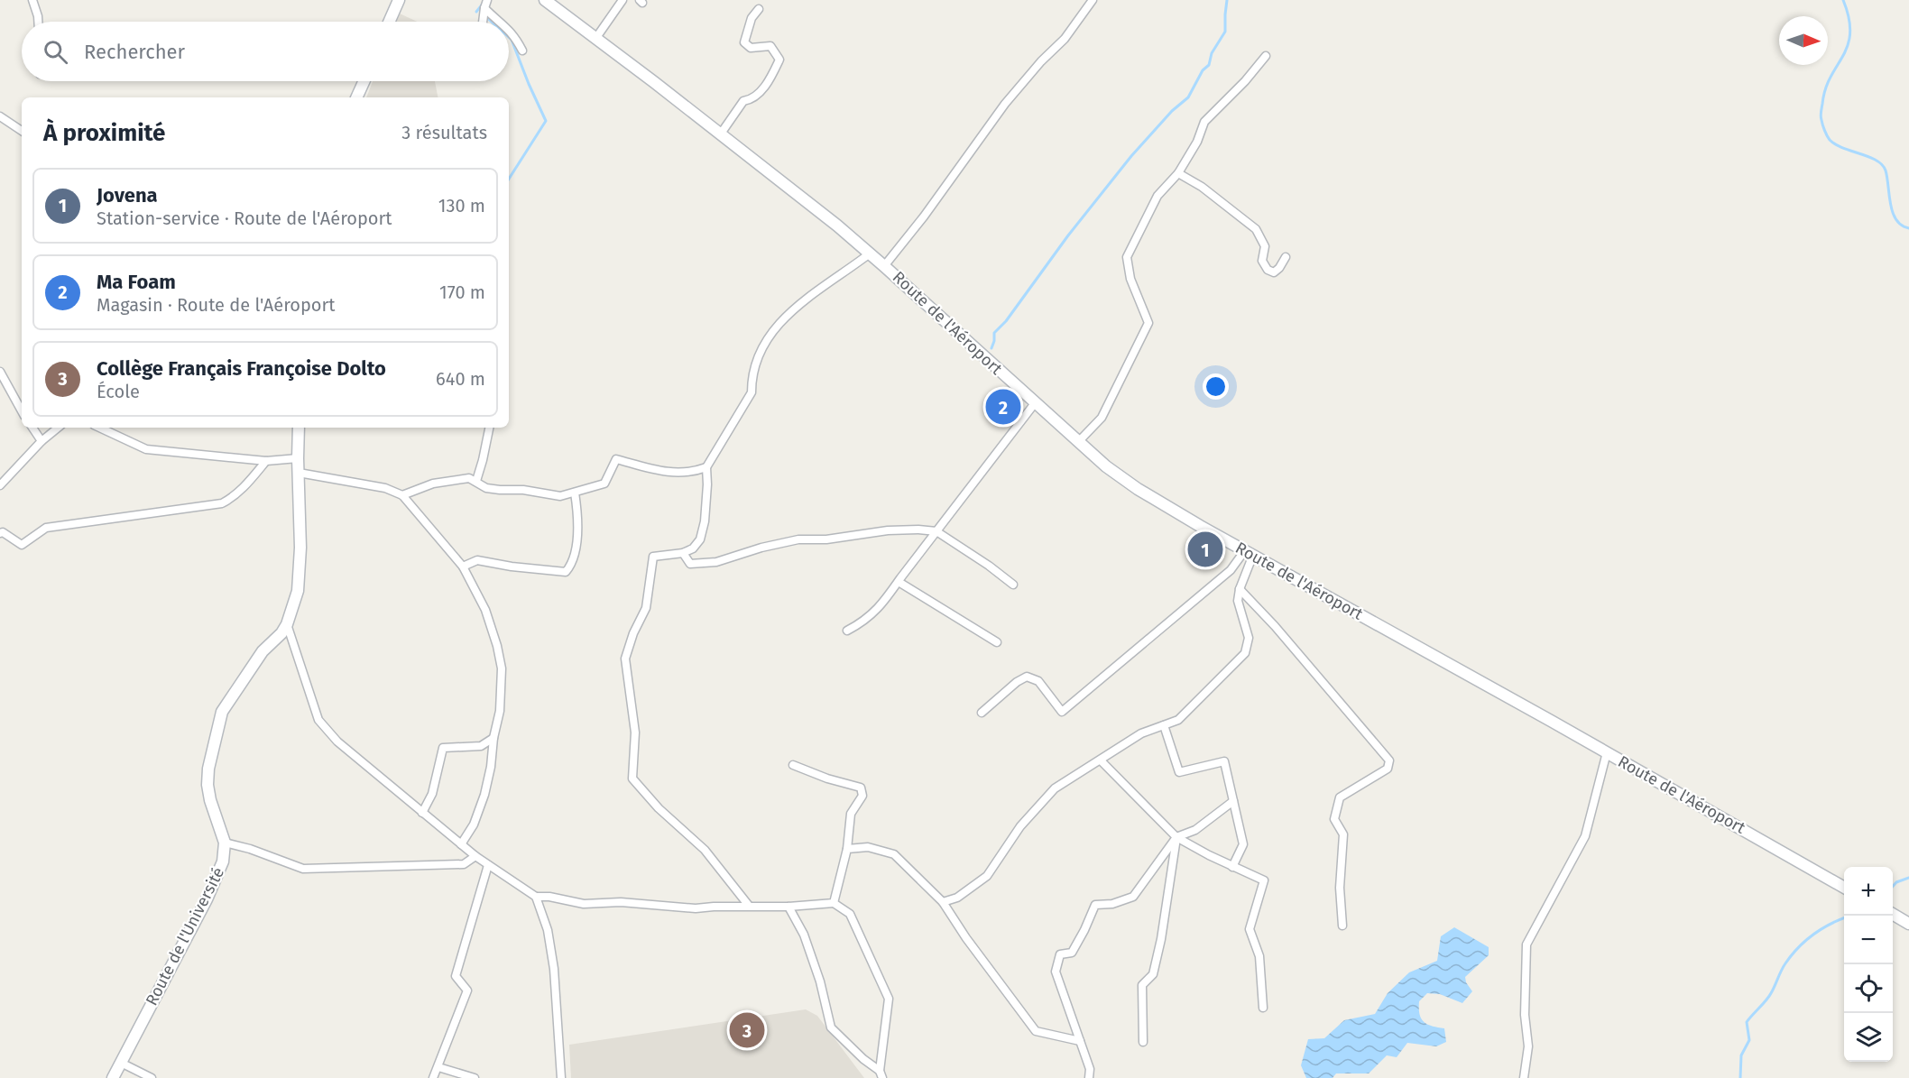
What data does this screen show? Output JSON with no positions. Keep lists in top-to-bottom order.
{
  "streets": {
    "main road": ["Route de l'Aéroport", "Route de l'Université"]
  },
  "north": "right",
  "page": {
    "search": "Rechercher",
    "heading": ["À proximité", "3 résultats"],
    "list": [
      {
        "mark": "1",
        "name": "Jovena",
        "note": "Station-service · Route de l'Aéroport",
        "value": "130 m"
      },
      {
        "mark": "2",
        "name": "Ma Foam",
        "note": "Magasin · Route de l'Aéroport",
        "value": "170 m"
      },
      {
        "mark": "3",
        "name": "Collège Français Françoise Dolto",
        "note": "École",
        "value": "640 m"
      }
    ],
    "pins": ["2", "1", "3"],
    "map_buttons": ["+", "−"]
  }
}
